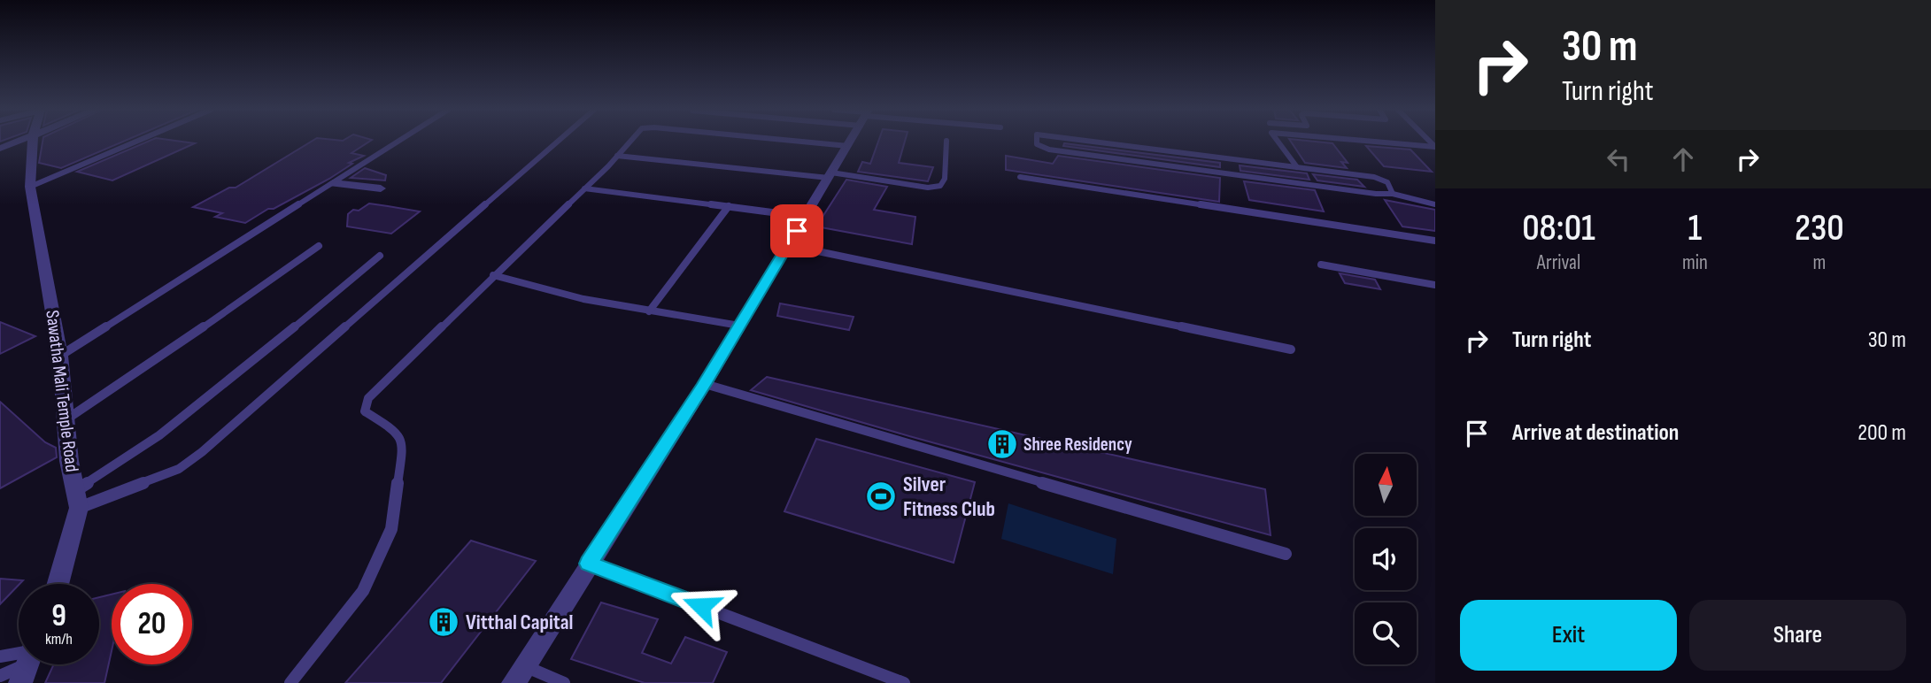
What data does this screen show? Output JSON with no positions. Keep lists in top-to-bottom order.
{
  "streets": {
    "street": ["Sawatha Mali Temple Road"]
  },
  "places": {
    "building": ["Shree Residency", "Vitthal Capital"],
    "sports": ["Silver Fitness Club"]
  },
  "north": "top",
  "page": {
    "turn": ["30 m", "Turn right"],
    "eta": [
      "08:01",
      "Arrival",
      "1",
      "min",
      "230",
      "m"
    ],
    "list": [
      {
        "name": "Turn right",
        "value": "30 m"
      },
      {
        "name": "Arrive at destination",
        "value": "200 m"
      }
    ],
    "speed": "9 km/h",
    "limit": "20",
    "buttons": ["Exit", "Share"]
  }
}
